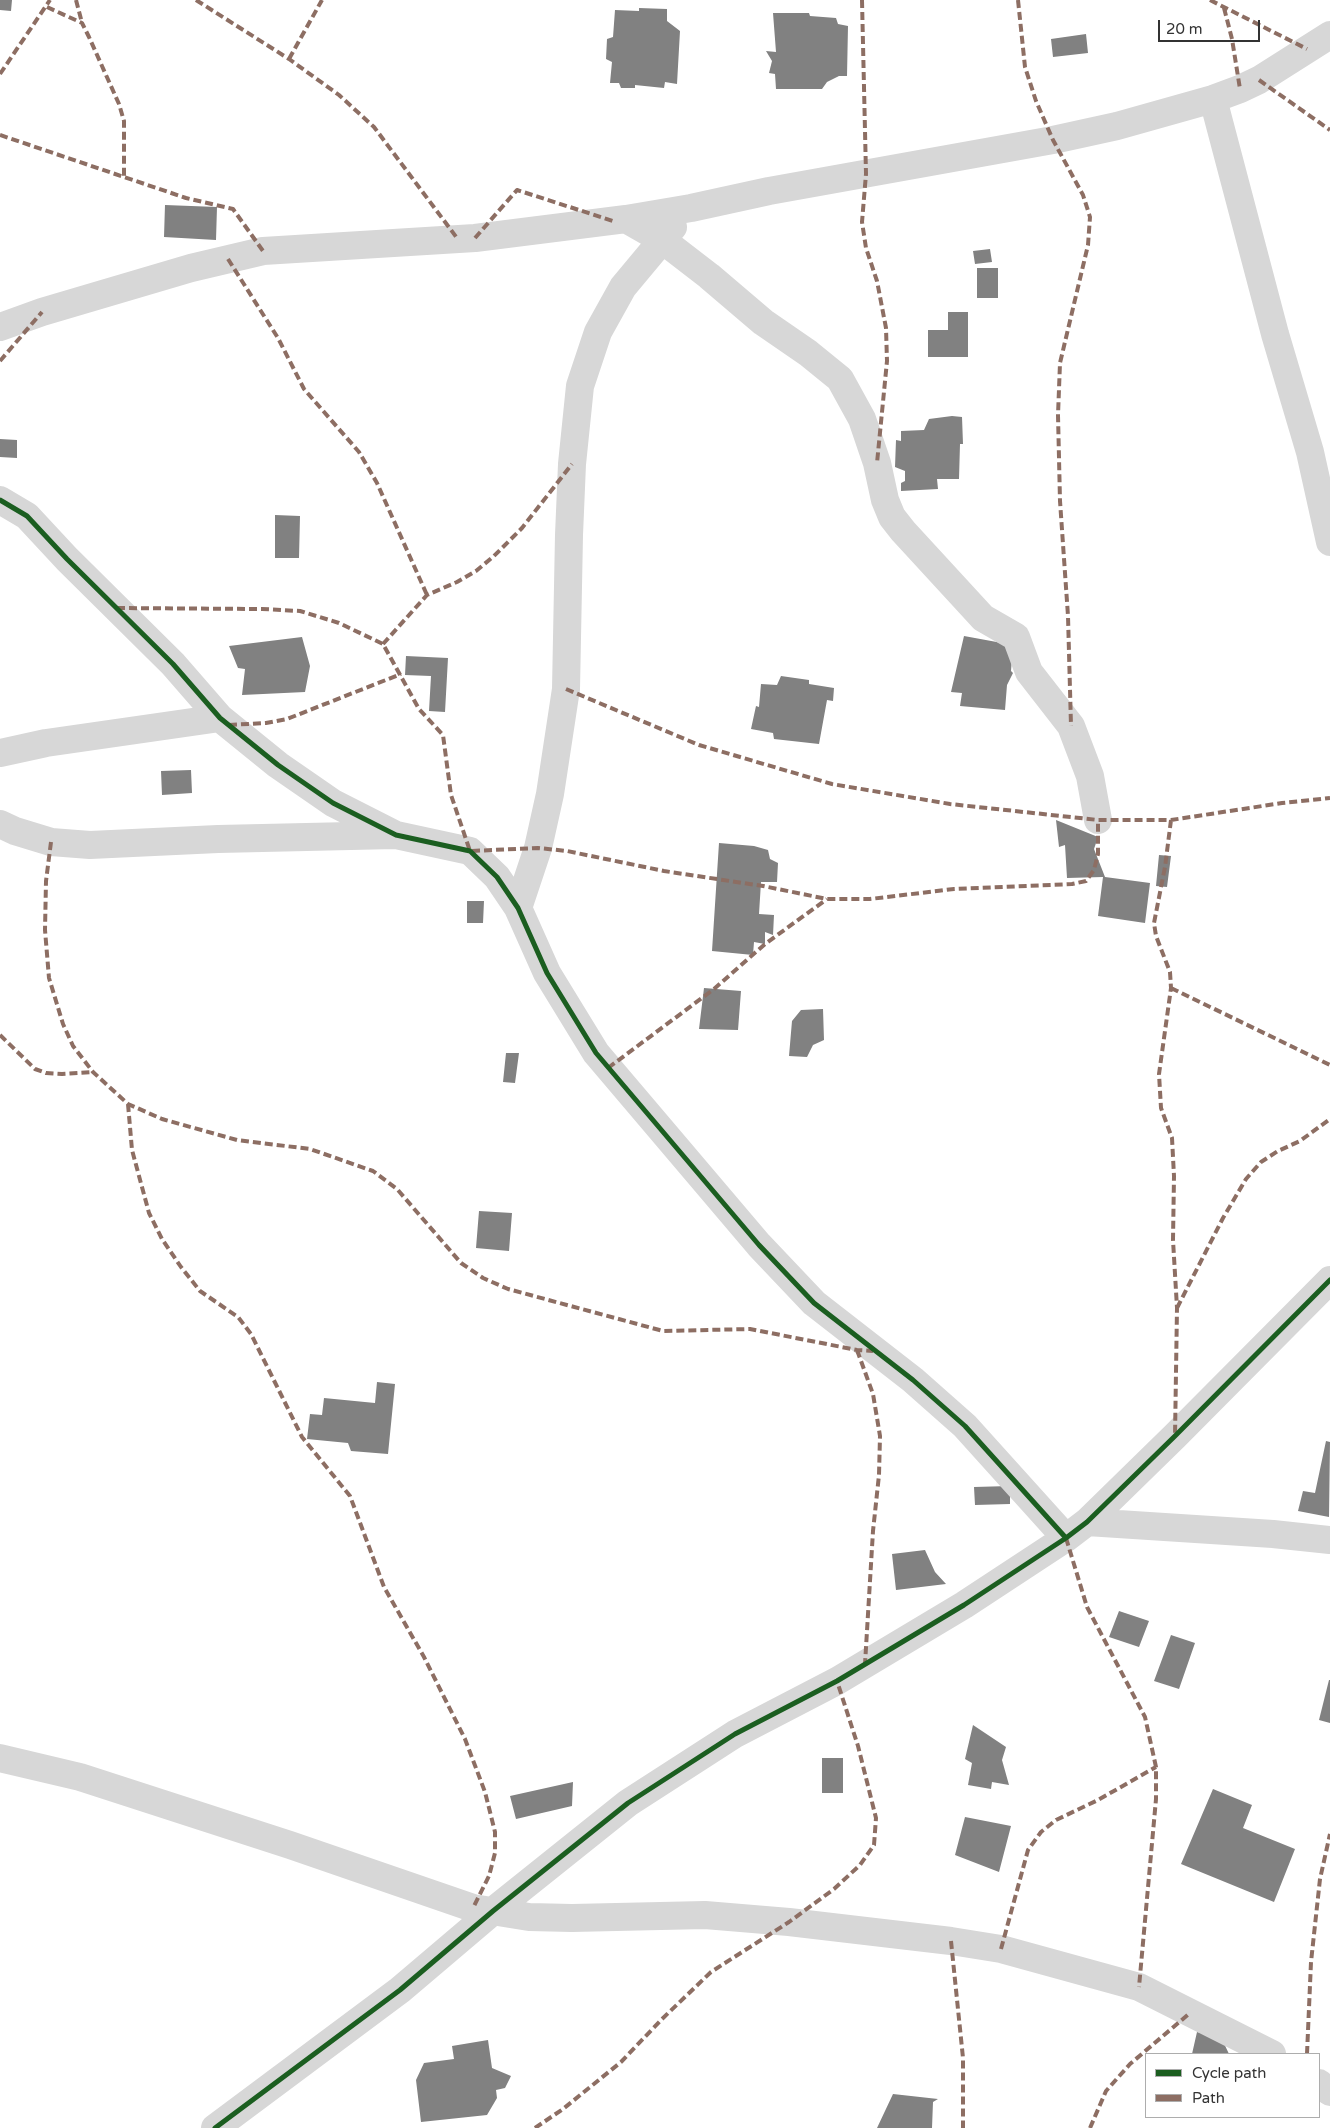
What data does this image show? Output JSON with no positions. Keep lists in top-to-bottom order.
{
  "legend": ["Cycle path", "Path"],
  "scale_bar": "20 m"
}
